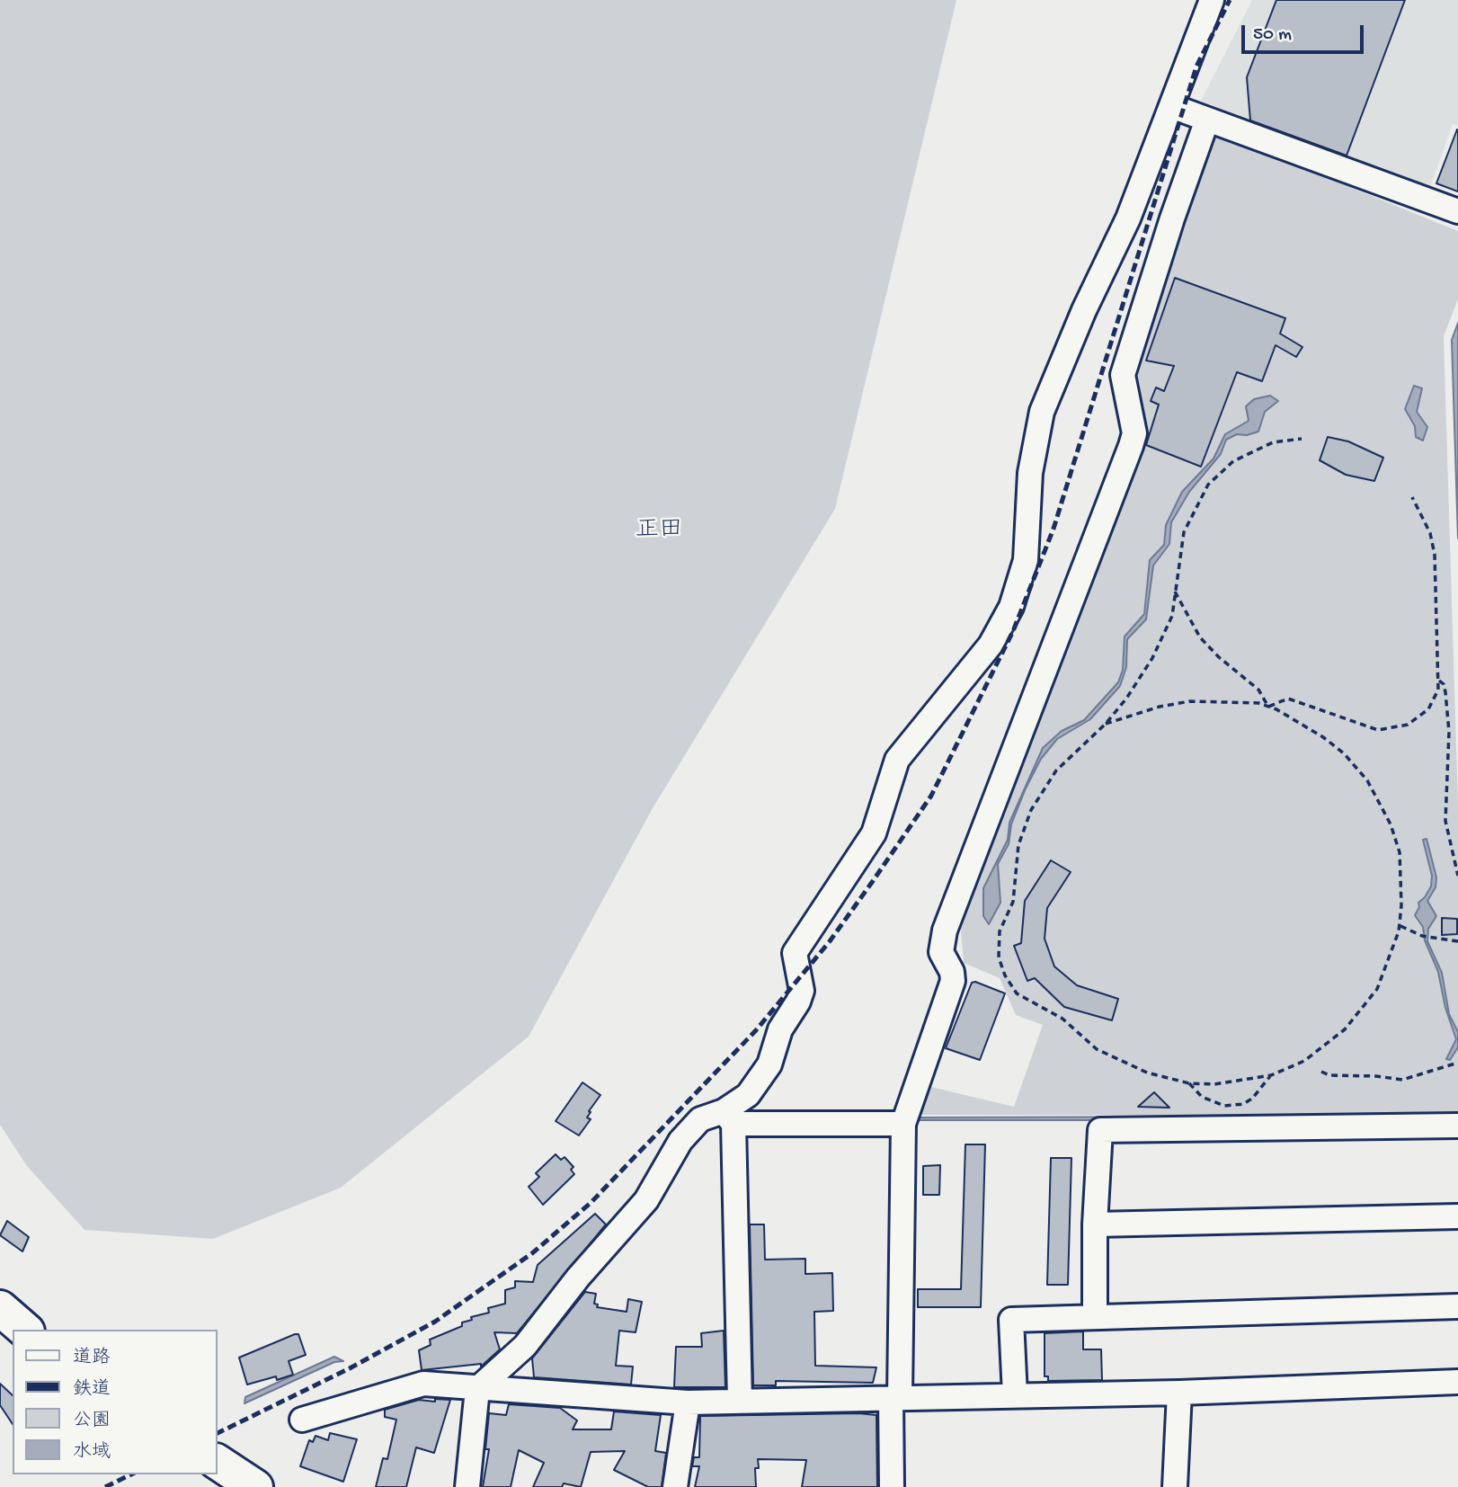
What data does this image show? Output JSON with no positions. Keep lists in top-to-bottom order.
{
  "districts": ["正田"],
  "legend": [
    "道路",
    "鉄道",
    "公園",
    "水域"
  ],
  "scale_bar": "50 m"
}
